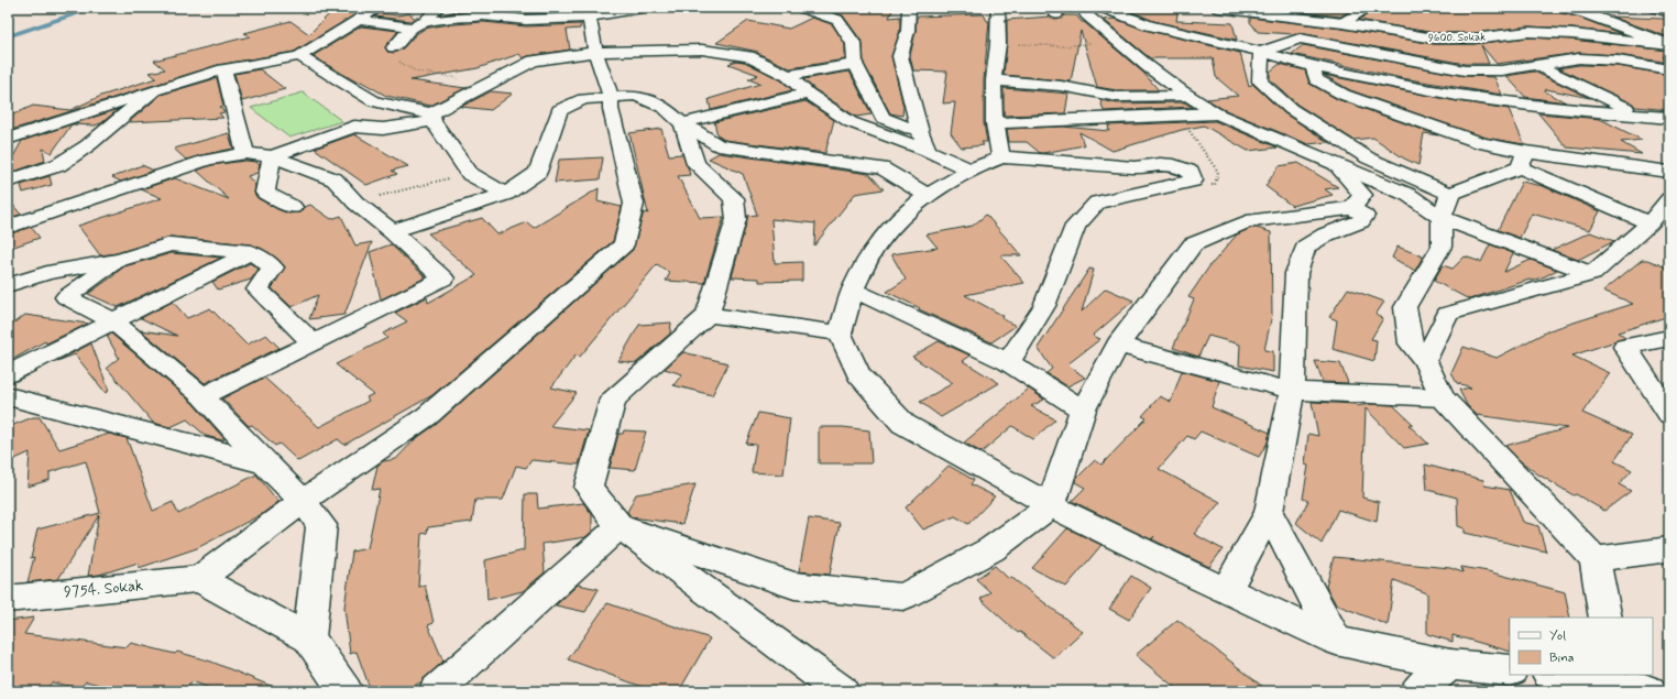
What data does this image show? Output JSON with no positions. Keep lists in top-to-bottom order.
{
  "streets": {
    "street": ["9600. Sokak", "9754. Sokak"]
  },
  "legend": ["Yol", "Bina"]
}
